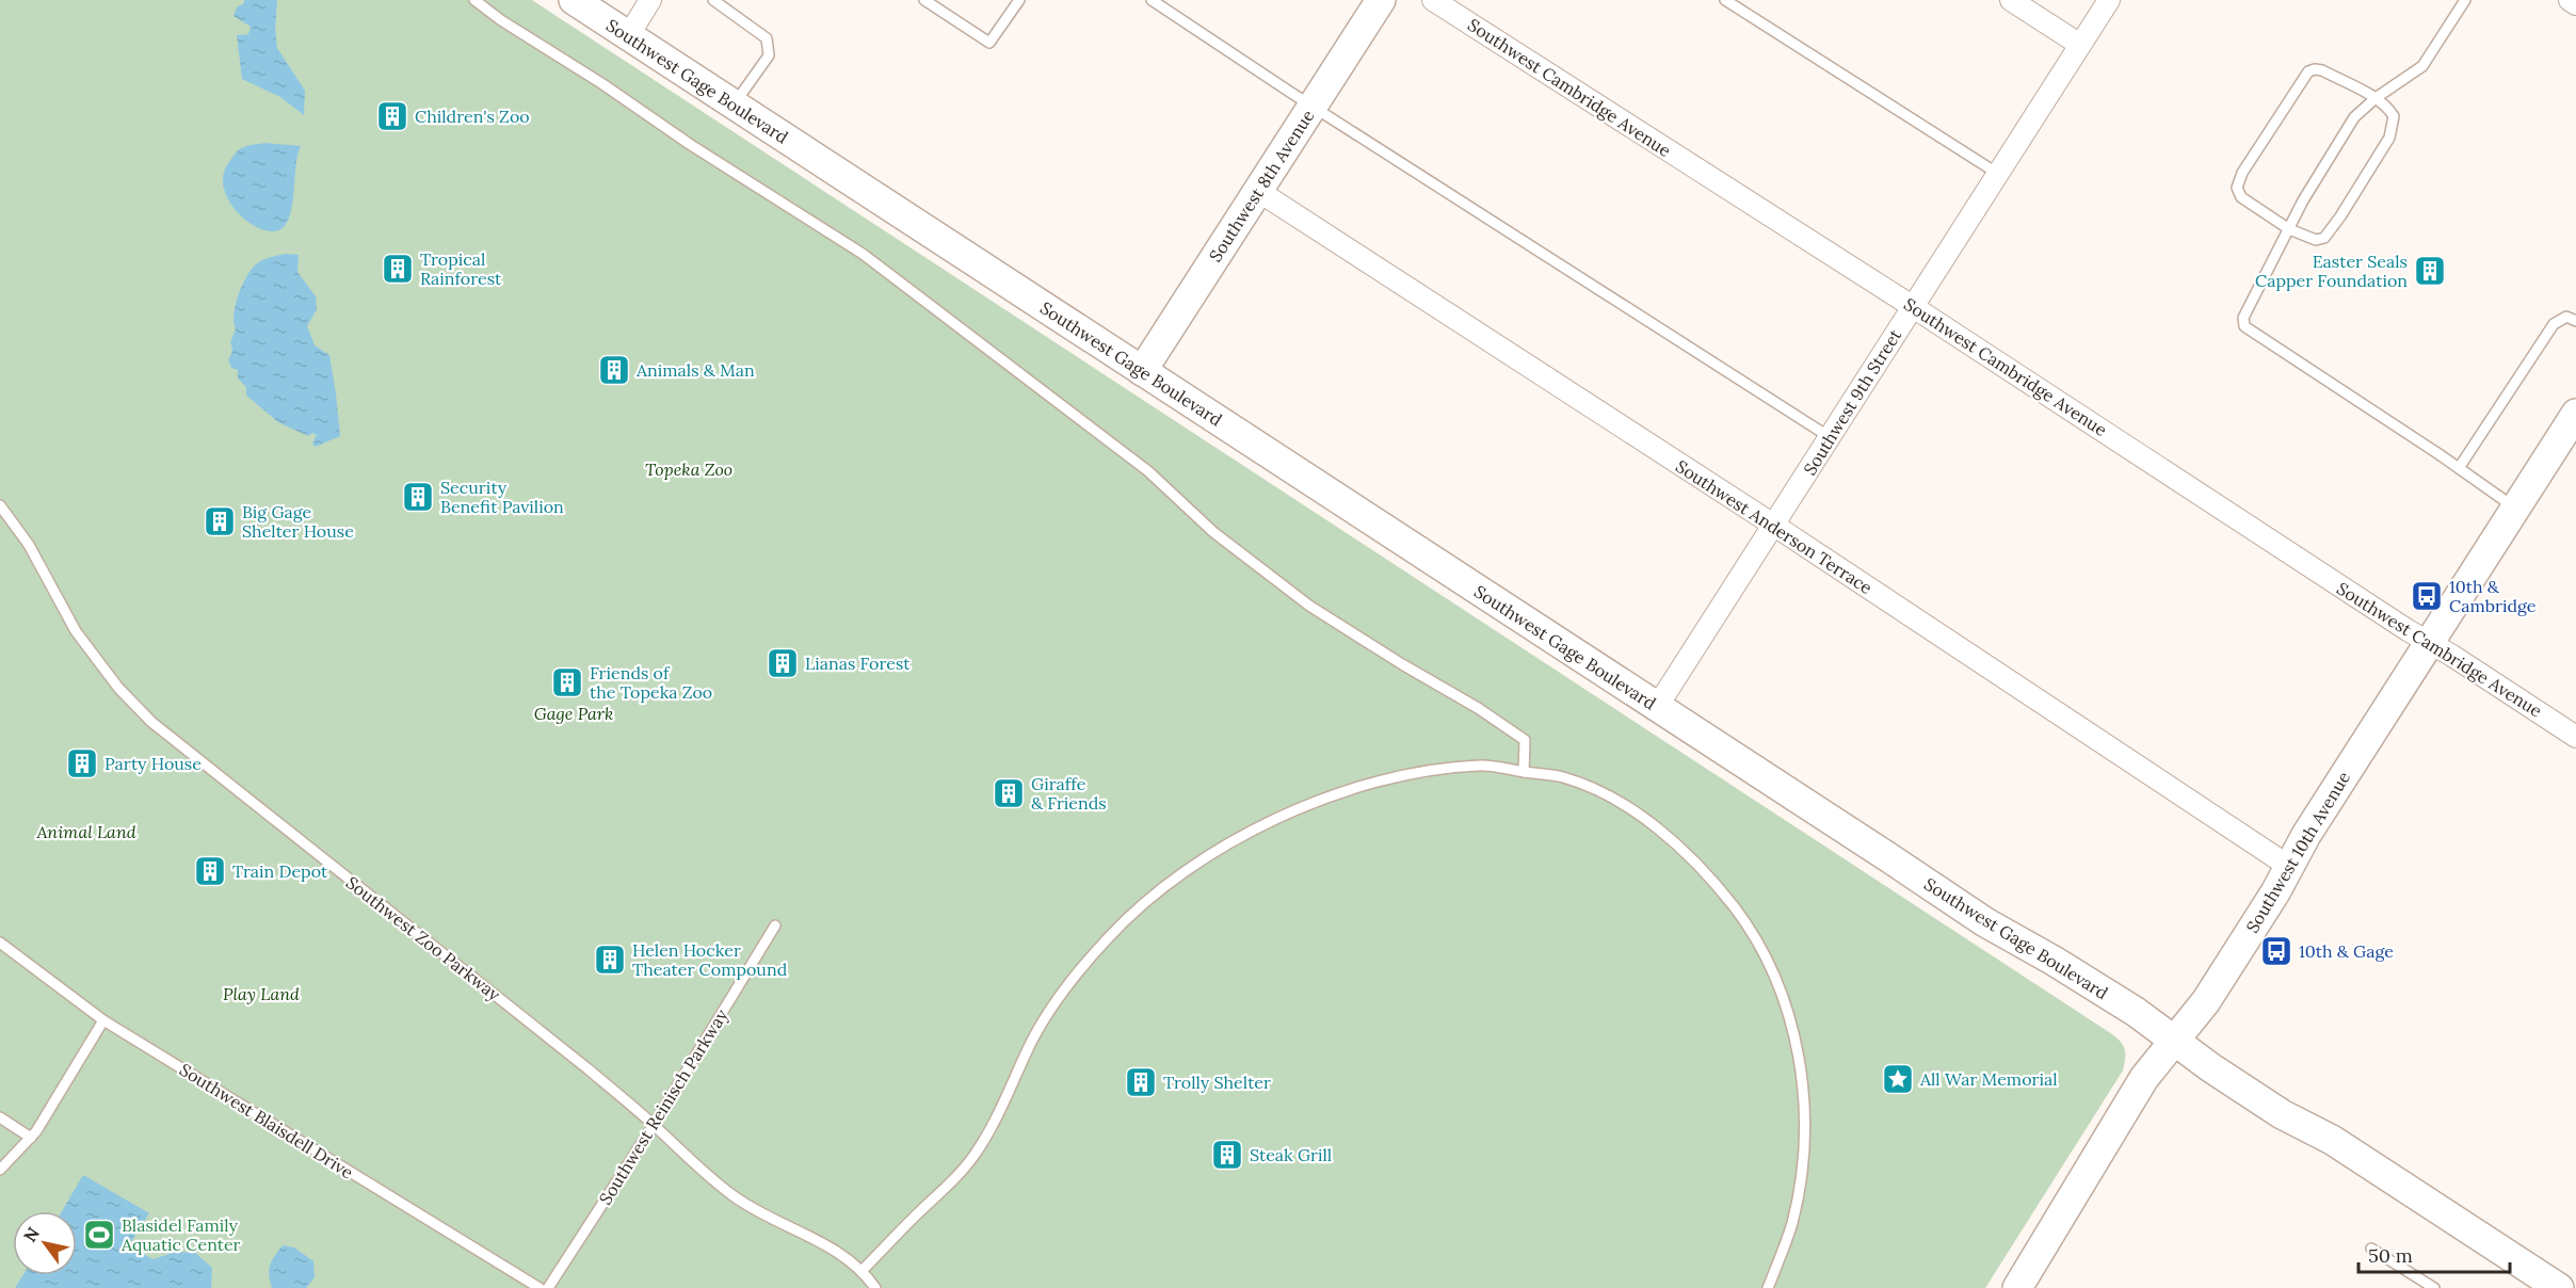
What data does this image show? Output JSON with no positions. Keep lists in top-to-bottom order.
{
  "streets": {
    "main road": ["Southwest Gage Boulevard", "Southwest 8th Avenue", "Southwest 10th Avenue"],
    "street": ["Southwest Cambridge Avenue", "Southwest 9th Street", "Southwest Anderson Terrace"],
    "lane": ["Southwest Zoo Parkway", "Southwest Reinisch Parkway", "Southwest Blaisdell Drive"]
  },
  "crossings": [
    ["Southwest Gage Boulevard", "Southwest 8th Avenue"],
    ["Southwest Gage Boulevard", "Southwest 9th Street"],
    ["Southwest Gage Boulevard", "Southwest 10th Avenue"],
    ["Southwest Cambridge Avenue", "Southwest 9th Street"],
    ["Southwest Cambridge Avenue", "Southwest 10th Avenue"],
    ["Southwest 8th Avenue", "Southwest Anderson Terrace"],
    ["Southwest 9th Street", "Southwest Anderson Terrace"],
    ["Southwest Anderson Terrace", "Southwest 10th Avenue"],
    ["Southwest Zoo Parkway", "Southwest Reinisch Parkway"]
  ],
  "parks": [
    "Topeka Zoo",
    "Gage Park",
    "Animal Land",
    "Play Land"
  ],
  "places": {
    "building": [
      "Children's Zoo",
      "Tropical Rainforest",
      "Easter Seals Capper Foundation",
      "Animals & Man",
      "Security Benefit Pavilion",
      "Big Gage Shelter House",
      "Lianas Forest",
      "Friends of the Topeka Zoo",
      "Party House",
      "Giraffe & Friends",
      "Train Depot",
      "Helen Hocker Theater Compound",
      "Trolly Shelter",
      "Steak Grill"
    ],
    "bus stop": ["10th & Cambridge", "10th & Gage"],
    "place": ["All War Memorial"],
    "sports": ["Blasidel Family Aquatic Center"]
  },
  "scale_bar": "50 m",
  "north": "top left"
}
